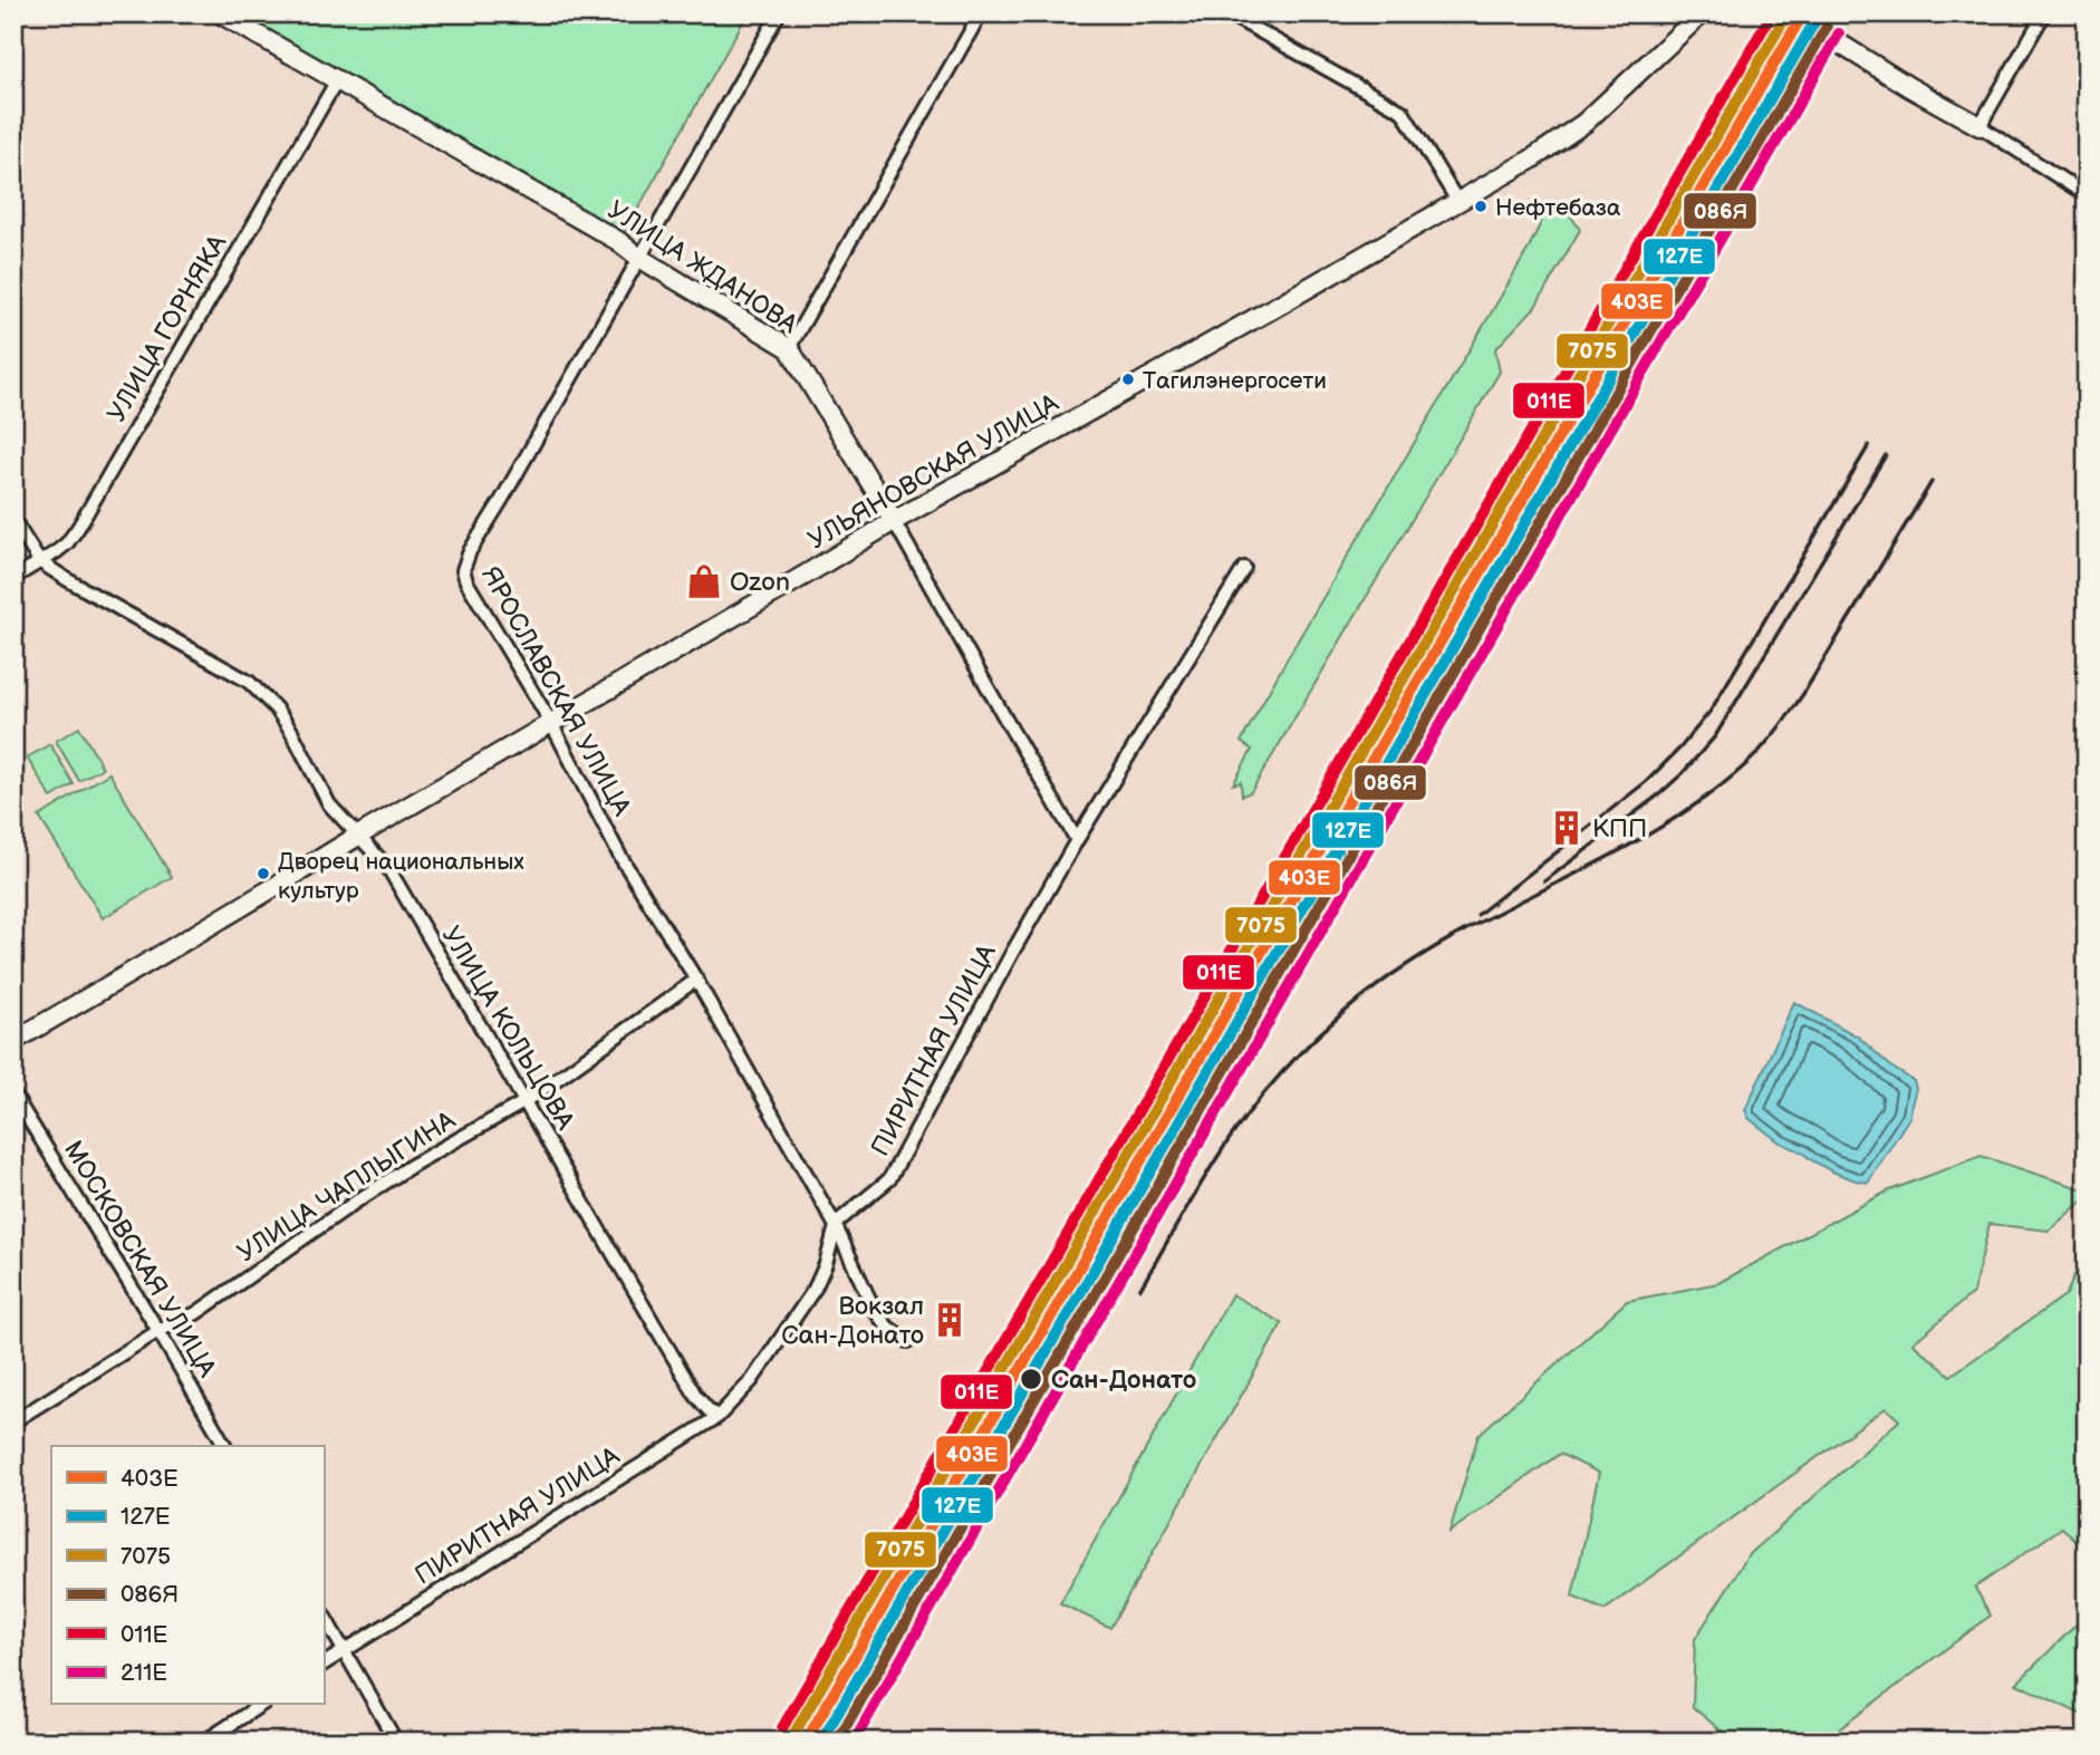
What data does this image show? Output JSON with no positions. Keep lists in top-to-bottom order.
{
  "streets": {
    "main road": ["УЛИЦА ЖДАНОВА", "УЛЬЯНОВСКАЯ УЛИЦА"],
    "street": [
      "УЛИЦА ГОРНЯКА",
      "ЯРОСЛАВСКАЯ УЛИЦА",
      "УЛИЦА КОЛЬЦОВА",
      "ПИРИТНАЯ УЛИЦА",
      "УЛИЦА ЧАПЛЫГИНА",
      "МОСКОВСКАЯ УЛИЦА"
    ]
  },
  "crossings": [
    ["УЛИЦА ЖДАНОВА", "УЛИЦА ГОРНЯКА"],
    ["УЛИЦА ЖДАНОВА", "УЛЬЯНОВСКАЯ УЛИЦА"],
    ["УЛИЦА ЖДАНОВА", "ЯРОСЛАВСКАЯ УЛИЦА"],
    ["УЛИЦА ЖДАНОВА", "ПИРИТНАЯ УЛИЦА"],
    ["УЛИЦА ГОРНЯКА", "УЛИЦА КОЛЬЦОВА"],
    ["УЛЬЯНОВСКАЯ УЛИЦА", "ЯРОСЛАВСКАЯ УЛИЦА"],
    ["УЛЬЯНОВСКАЯ УЛИЦА", "УЛИЦА КОЛЬЦОВА"],
    ["ЯРОСЛАВСКАЯ УЛИЦА", "ПИРИТНАЯ УЛИЦА"],
    ["ЯРОСЛАВСКАЯ УЛИЦА", "УЛИЦА ЧАПЛЫГИНА"],
    ["УЛИЦА КОЛЬЦОВА", "ПИРИТНАЯ УЛИЦА"],
    ["УЛИЦА КОЛЬЦОВА", "УЛИЦА ЧАПЛЫГИНА"],
    ["УЛИЦА ЧАПЛЫГИНА", "МОСКОВСКАЯ УЛИЦА"]
  ],
  "places": {
    "other": [
      "Нефтебаза",
      "Тагилэнергосети",
      "Дворец национальных культур",
      "Сан-Донато"
    ],
    "shop": ["Ozon"],
    "building": ["КПП", "Вокзал Сан-Донато"]
  },
  "lines": [
    "transit line 403Е",
    "transit line 7075",
    "transit line 011Е",
    "transit line 127Е",
    "transit line 086Я",
    "transit line 211Е"
  ],
  "legend": [
    "403Е",
    "127Е",
    "7075",
    "086Я",
    "011Е",
    "211Е"
  ]
}
